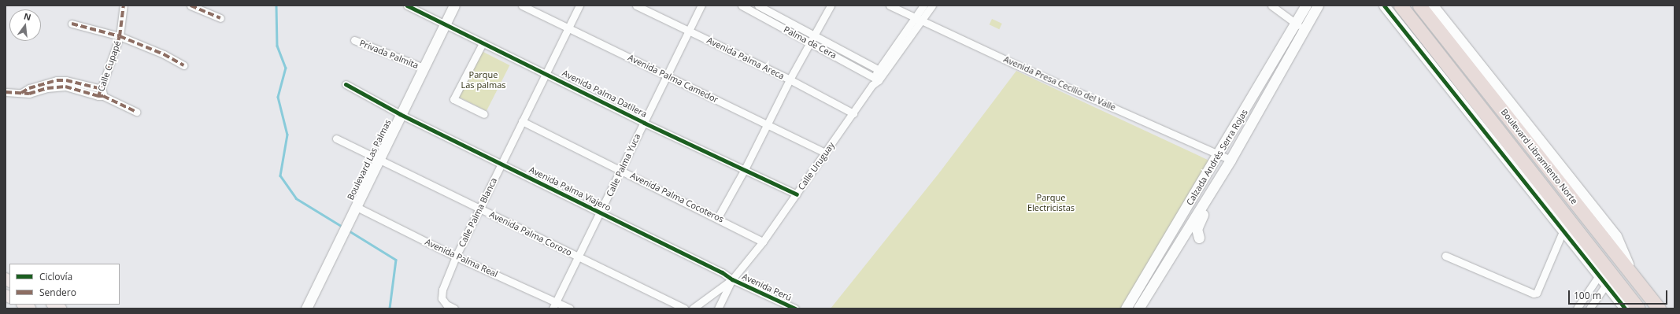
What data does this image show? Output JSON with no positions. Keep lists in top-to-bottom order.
{
  "streets": {
    "highway": ["Boulevard Libramiento Norte"],
    "main road": ["Calzada Andrés Serra Rojas", "Boulevard Las Palmas"],
    "street": [
      "Palma de Cera",
      "Privada Palmita",
      "Avenida Palma Areca",
      "Calle Cupapé",
      "Avenida Palma Camedor",
      "Avenida Presa Cecilio del Valle",
      "Avenida Palma Datilera",
      "Calle Palma Yuca",
      "Calle Uruguay",
      "Avenida Palma Viajero",
      "Avenida Palma Cocoteros",
      "Calle Palma Blanca",
      "Avenida Palma Corozo",
      "Avenida Palma Real",
      "Avenida Perú"
    ]
  },
  "crossings": [
    ["Palma de Cera", "Calle Uruguay"],
    ["Privada Palmita", "Boulevard Las Palmas"],
    ["Avenida Palma Areca", "Calle Palma Yuca"],
    ["Avenida Palma Areca", "Calle Uruguay"],
    ["Avenida Palma Camedor", "Calle Palma Yuca"],
    ["Avenida Palma Camedor", "Calle Uruguay"],
    ["Avenida Palma Camedor", "Calle Palma Blanca"],
    ["Avenida Presa Cecilio del Valle", "Calzada Andrés Serra Rojas"],
    ["Avenida Presa Cecilio del Valle", "Calle Uruguay"],
    ["Avenida Palma Datilera", "Boulevard Las Palmas"],
    ["Avenida Palma Datilera", "Calle Palma Yuca"],
    ["Avenida Palma Datilera", "Calle Uruguay"],
    ["Avenida Palma Datilera", "Calle Palma Blanca"],
    ["Boulevard Las Palmas", "Avenida Palma Viajero"],
    ["Boulevard Las Palmas", "Avenida Palma Corozo"],
    ["Boulevard Las Palmas", "Avenida Palma Real"],
    ["Calle Palma Yuca", "Avenida Palma Viajero"],
    ["Calle Palma Yuca", "Avenida Palma Cocoteros"],
    ["Calle Palma Yuca", "Avenida Palma Corozo"],
    ["Calle Palma Yuca", "Avenida Palma Real"],
    ["Calle Uruguay", "Avenida Palma Viajero"],
    ["Calle Uruguay", "Avenida Palma Cocoteros"],
    ["Calle Uruguay", "Avenida Perú"],
    ["Avenida Palma Viajero", "Calle Palma Blanca"],
    ["Avenida Palma Viajero", "Avenida Perú"],
    ["Avenida Palma Cocoteros", "Calle Palma Blanca"],
    ["Calle Palma Blanca", "Avenida Palma Corozo"],
    ["Calle Palma Blanca", "Avenida Palma Real"]
  ],
  "parks": ["Parque Las palmas", "Parque Electricistas"],
  "legend": ["Ciclovía", "Sendero"],
  "scale_bar": "100 m",
  "north": "top"
}
